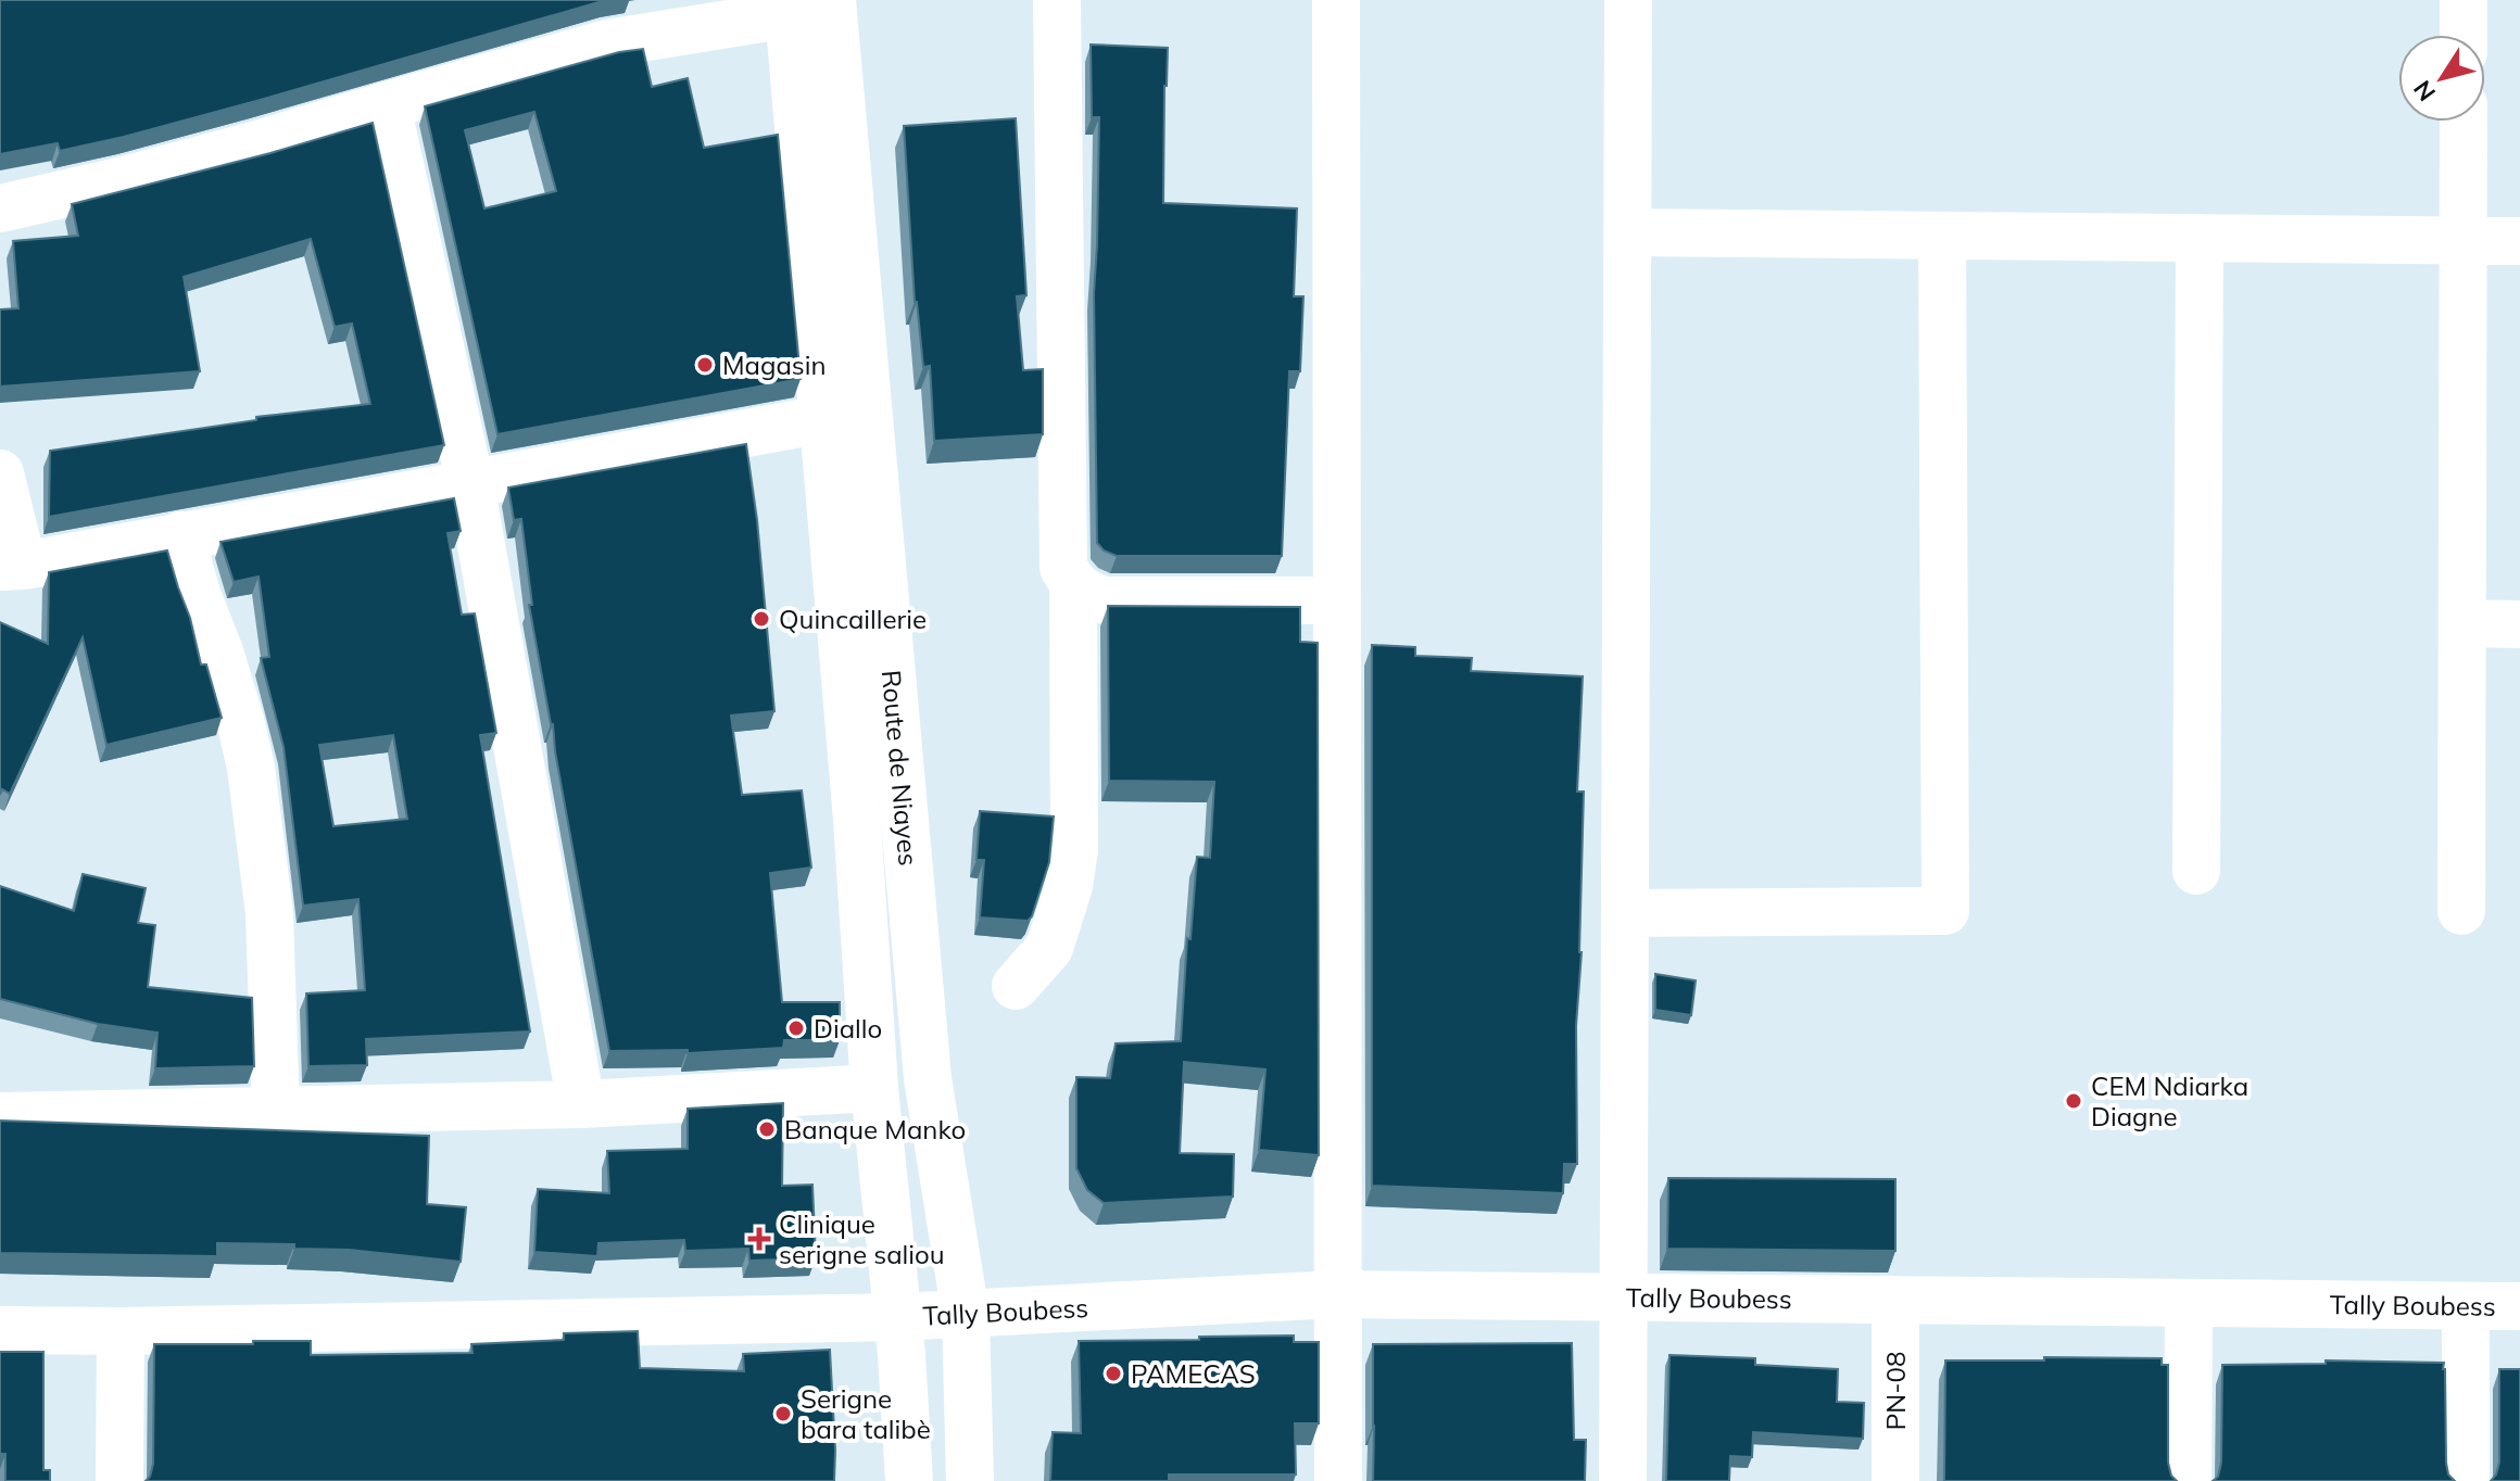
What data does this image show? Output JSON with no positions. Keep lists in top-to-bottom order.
{
  "streets": {
    "street": ["Route de Niayes", "Tally Boubess", "PN-08"]
  },
  "crossings": [
    ["Route de Niayes", "Tally Boubess"],
    ["Tally Boubess", "PN-08"]
  ],
  "places": {
    "other": [
      "Magasin",
      "Quincaillerie",
      "Diallo",
      "CEM Ndiarka Diagne",
      "Banque Manko",
      "PAMECAS",
      "Serigne bara talibè"
    ],
    "health": ["Clinique serigne saliou"]
  },
  "north": "bottom left"
}
